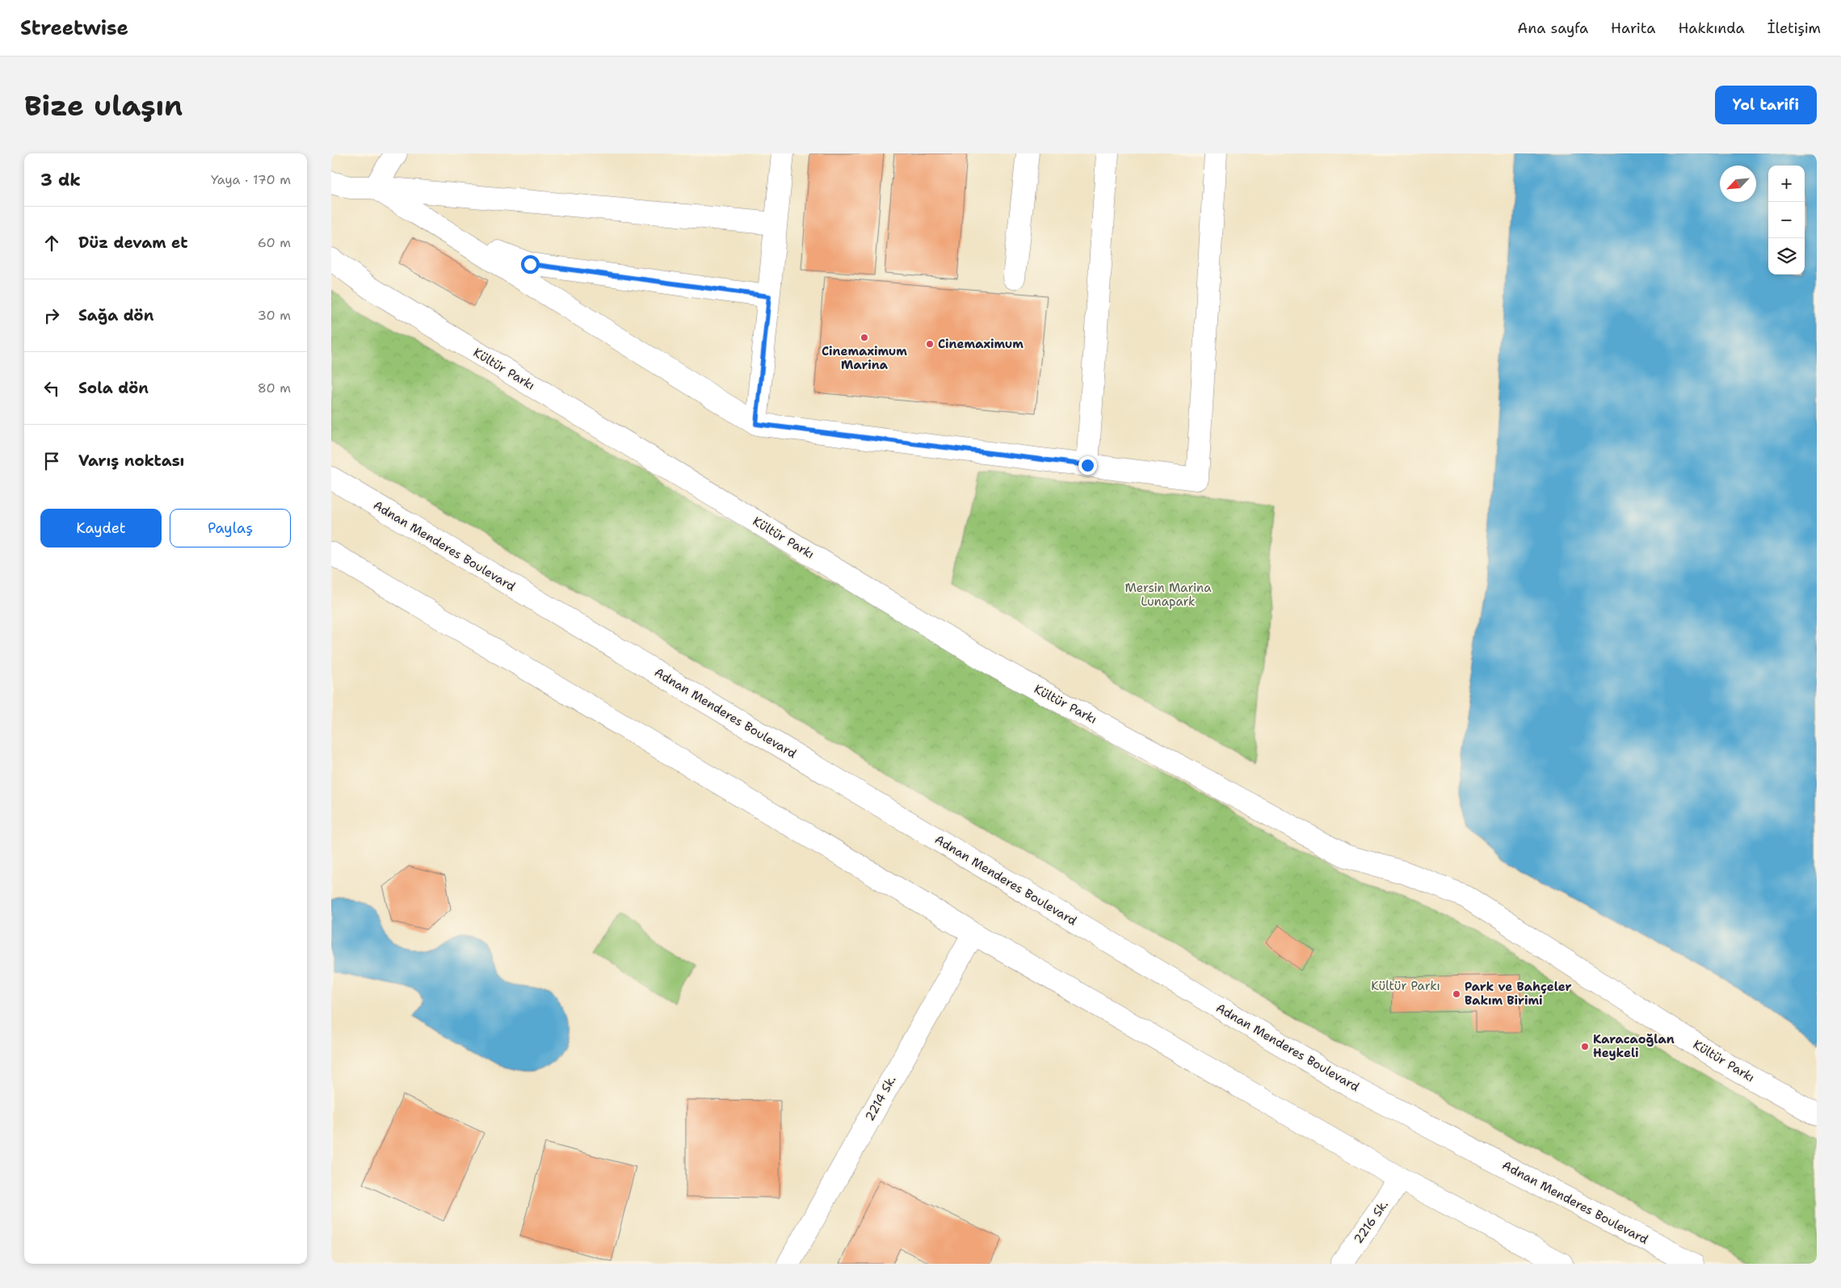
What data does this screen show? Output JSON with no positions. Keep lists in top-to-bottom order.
{
  "streets": {
    "main road": [
      "Kültür Parkı",
      "Adnan Menderes Boulevard",
      "2214 Sk.",
      "2216 Sk."
    ]
  },
  "parks": ["Mersin Marina Lunapark", "Kültür Parkı"],
  "places": [
    "Cinemaximum Marina",
    "Cinemaximum",
    "Park ve Bahçeler Bakım Birimi",
    "Karacaoğlan Heykeli"
  ],
  "north": "bottom left",
  "page": {
    "header": "Streetwise",
    "nav": [
      "Ana sayfa",
      "Harita",
      "Hakkında",
      "İletişim"
    ],
    "buttons": [
      "Yol tarifi",
      ["Kaydet", "Paylaş"]
    ],
    "title": "Bize ulaşın",
    "heading": ["3 dk", "Yaya · 170 m"],
    "map_buttons": ["+", "−"],
    "list": [
      ["Düz devam et", "60 m"],
      ["Sağa dön", "30 m"],
      ["Sola dön", "80 m"],
      "Varış noktası"
    ]
  }
}
